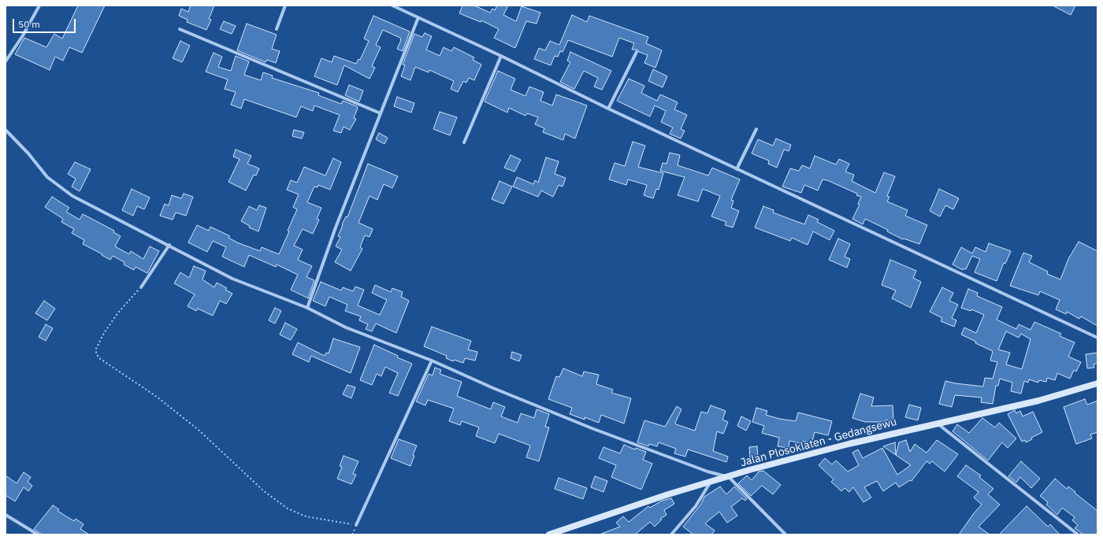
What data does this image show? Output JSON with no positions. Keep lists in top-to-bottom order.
{
  "streets": {
    "main road": ["Jalan Plosoklaten - Gedangsewu"]
  },
  "scale_bar": "50 m"
}
